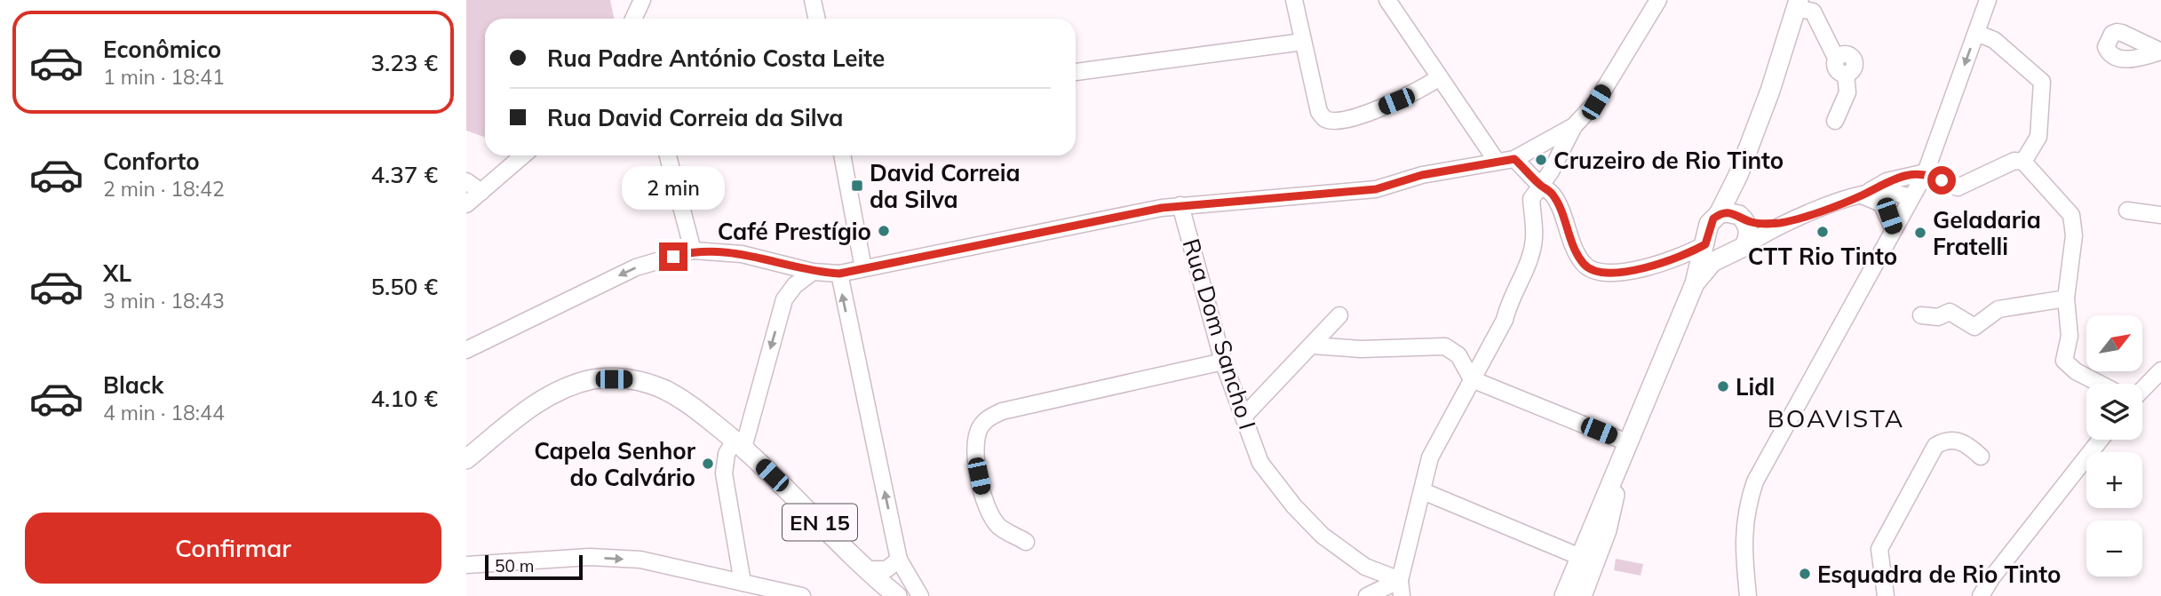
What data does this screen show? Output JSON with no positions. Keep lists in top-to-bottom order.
{
  "streets": {
    "main road": ["EN 15"],
    "street": ["Rua Dom Sancho I"]
  },
  "districts": ["BOAVISTA"],
  "places": {
    "other": [
      "Cruzeiro de Rio Tinto",
      "Café Prestígio",
      "CTT Rio Tinto",
      "Geladaria Fratelli",
      "Lidl",
      "Capela Senhor do Calvário",
      "Esquadra de Rio Tinto"
    ],
    "transit": ["David Correia da Silva"]
  },
  "scale_bar": "50 m",
  "north": "top right",
  "page": {
    "list": [
      {
        "name": "Econômico",
        "note": "1 min · 18:41",
        "value": "3.23 €"
      },
      {
        "name": "Conforto",
        "note": "2 min · 18:42",
        "value": "4.37 €"
      },
      {
        "name": "XL",
        "note": "3 min · 18:43",
        "value": "5.50 €"
      },
      {
        "name": "Black",
        "note": "4 min · 18:44",
        "value": "4.10 €"
      }
    ],
    "banner": ["Rua Padre António Costa Leite", "Rua David Correia da Silva"],
    "bubble": "2 min",
    "map_buttons": ["+", "−"],
    "buttons": "Confirmar",
    "scale": "50 m"
  }
}
